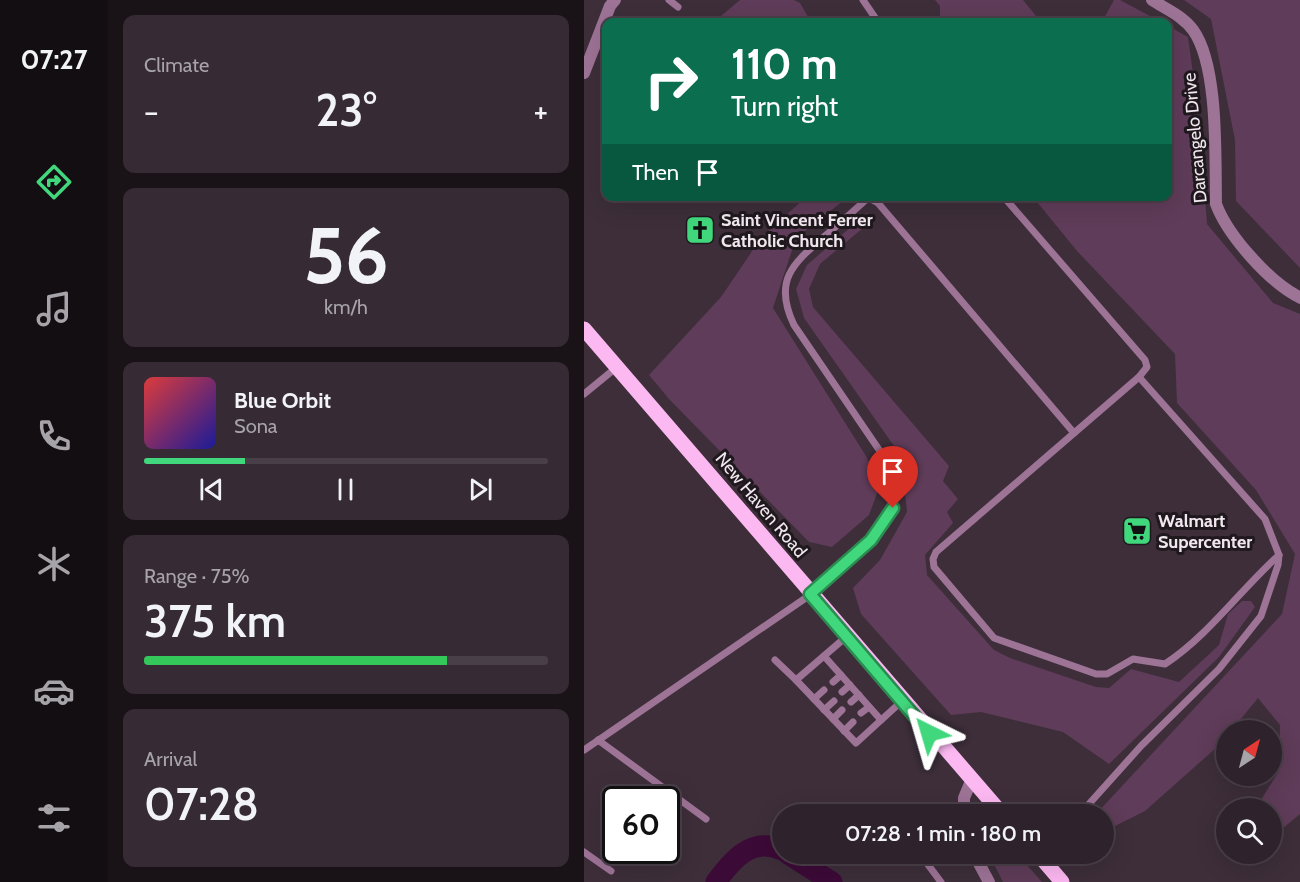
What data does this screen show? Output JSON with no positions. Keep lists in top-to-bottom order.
{
  "streets": {
    "main road": ["New Haven Road"],
    "street": ["Darcangelo Drive"]
  },
  "places": {
    "church": ["Saint Vincent Ferrer Catholic Church"],
    "supermarket": ["Walmart Supercenter"]
  },
  "north": "top right",
  "page": {
    "tabs": "07:27",
    "tile": [
      "Climate",
      ["56", "km/h"],
      ["Range · 75%", "375 km"],
      ["Arrival", "07:28"]
    ],
    "turn": ["110 m", "Turn right"],
    "heat": ["−", "23°", "+"],
    "then": "Then",
    "song": ["Blue Orbit", "Sona"],
    "limit": "60",
    "trip": "07:28 · 1 min · 180 m"
  }
}
